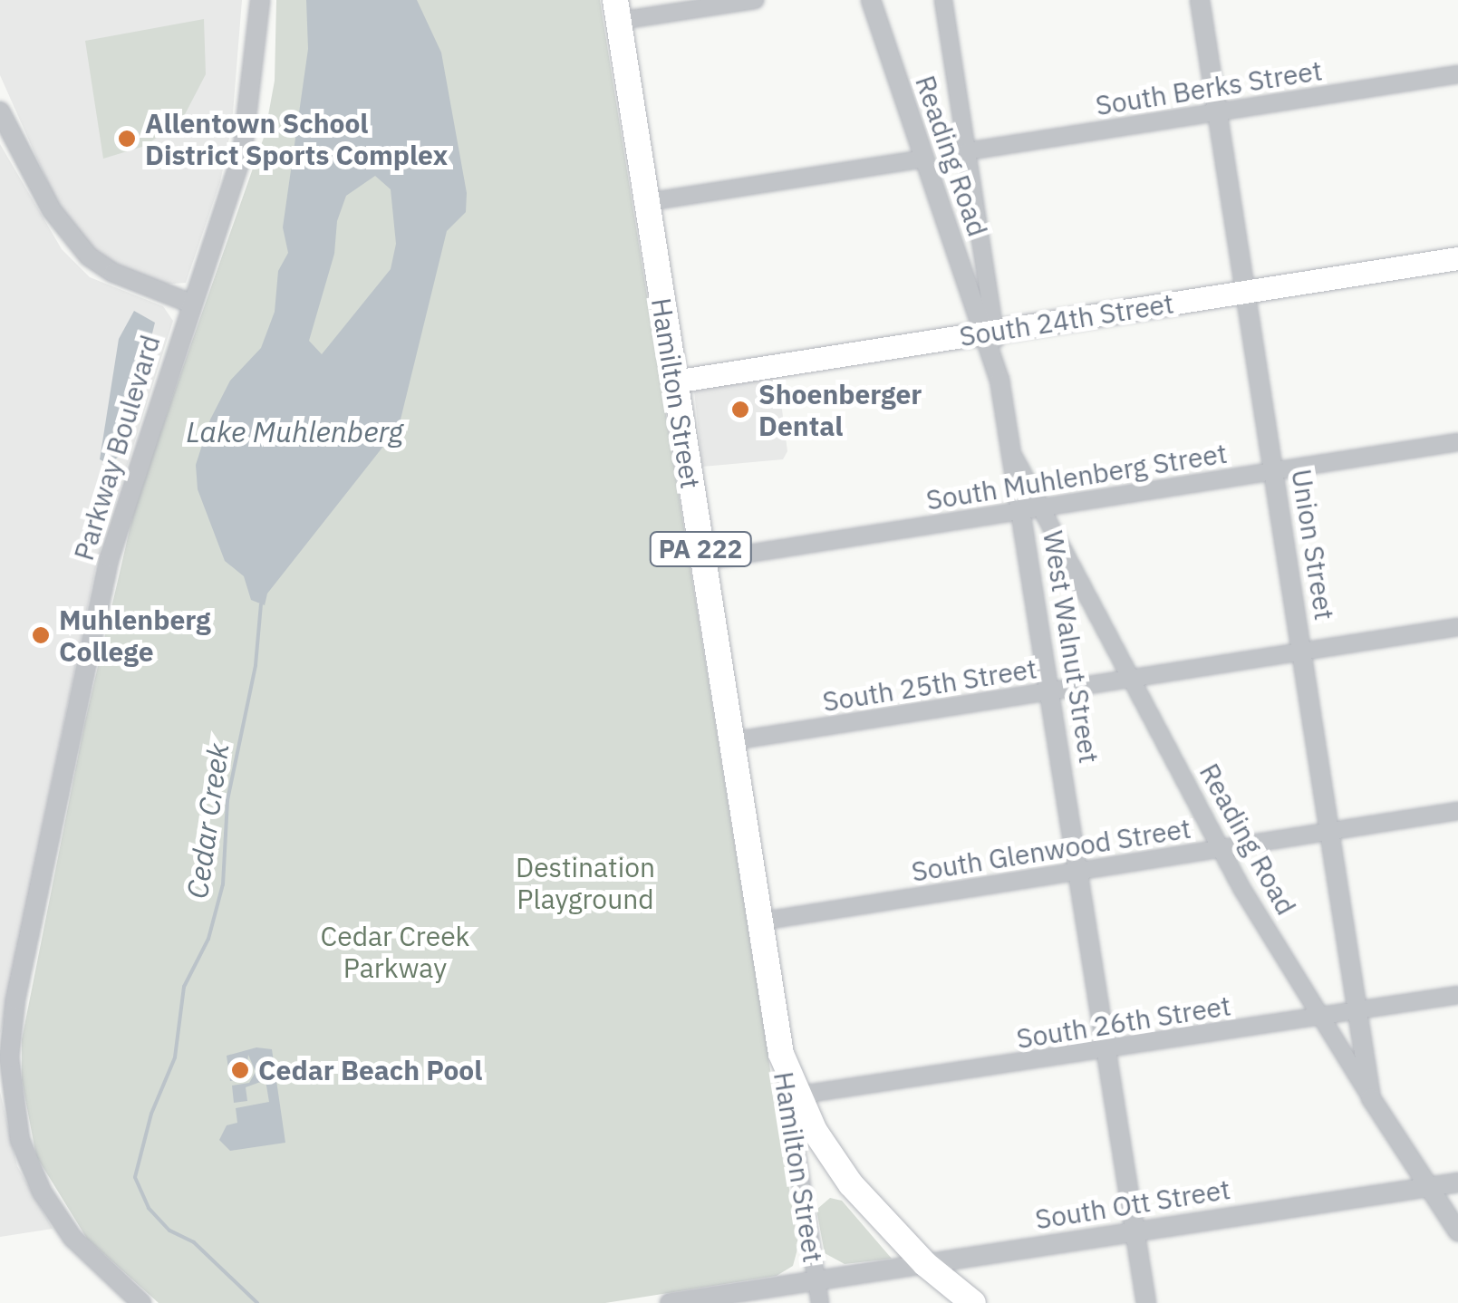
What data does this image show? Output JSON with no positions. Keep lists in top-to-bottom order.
{
  "streets": {
    "main road": ["South 24th Street", "Hamilton Street", "PA 222"],
    "street": [
      "South Berks Street",
      "Reading Road",
      "Parkway Boulevard",
      "South Muhlenberg Street",
      "Union Street",
      "West Walnut Street",
      "South 25th Street",
      "South Glenwood Street",
      "South 26th Street",
      "South Ott Street"
    ]
  },
  "crossings": [
    ["South Berks Street", "Union Street"],
    ["Reading Road", "South 24th Street"],
    ["Reading Road", "South Muhlenberg Street"],
    ["Reading Road", "Union Street"],
    ["Reading Road", "West Walnut Street"],
    ["Reading Road", "South 25th Street"],
    ["Reading Road", "South Glenwood Street"],
    ["Reading Road", "South 26th Street"],
    ["Reading Road", "South Ott Street"],
    ["South 24th Street", "Hamilton Street"],
    ["South 24th Street", "Union Street"],
    ["Hamilton Street", "South Muhlenberg Street"],
    ["Hamilton Street", "PA 222"],
    ["Hamilton Street", "South 25th Street"],
    ["Hamilton Street", "South Glenwood Street"],
    ["Hamilton Street", "South 26th Street"],
    ["Hamilton Street", "South Ott Street"],
    ["South Muhlenberg Street", "Union Street"],
    ["South Muhlenberg Street", "West Walnut Street"],
    ["Union Street", "South 25th Street"],
    ["Union Street", "South Glenwood Street"],
    ["Union Street", "South 26th Street"],
    ["PA 222", "South 26th Street"],
    ["PA 222", "South Ott Street"],
    ["West Walnut Street", "South 25th Street"],
    ["West Walnut Street", "South Glenwood Street"],
    ["West Walnut Street", "South 26th Street"],
    ["West Walnut Street", "South Ott Street"]
  ],
  "water": ["Lake Muhlenberg", "Cedar Creek"],
  "parks": ["Destination Playground", "Cedar Creek Parkway"],
  "places": [
    "Allentown School District Sports Complex",
    "Shoenberger Dental",
    "Muhlenberg College",
    "Cedar Beach Pool"
  ]
}
